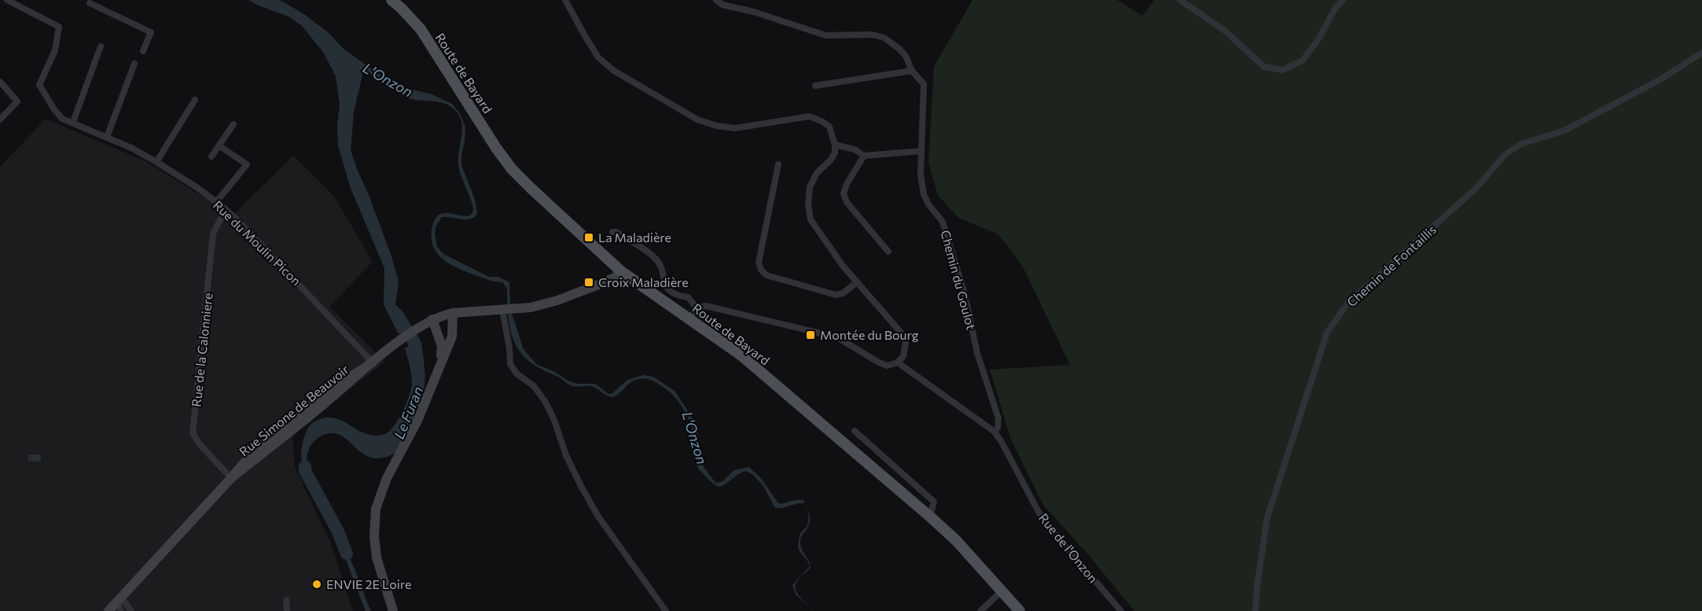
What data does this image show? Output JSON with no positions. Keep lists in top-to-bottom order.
{
  "streets": {
    "main road": ["Route de Bayard", "Rue Simone de Beauvoir"],
    "street": [
      "Rue du Moulin Picon",
      "Chemin de Fontaillis",
      "Chemin du Goulot",
      "Rue de la Calonniere",
      "Rue de l'Onzon"
    ]
  },
  "crossings": [
    ["Route de Bayard", "Rue Simone de Beauvoir"],
    ["Rue du Moulin Picon", "Rue de la Calonniere"],
    ["Rue du Moulin Picon", "Rue Simone de Beauvoir"],
    ["Chemin du Goulot", "Rue de l'Onzon"],
    ["Rue de la Calonniere", "Rue Simone de Beauvoir"]
  ],
  "water": ["L'Onzon", "Le Furan"],
  "places": {
    "transit": ["La Maladière", "Croix Maladière", "Montée du Bourg"],
    "other": ["ENVIE 2E Loire"]
  }
}
